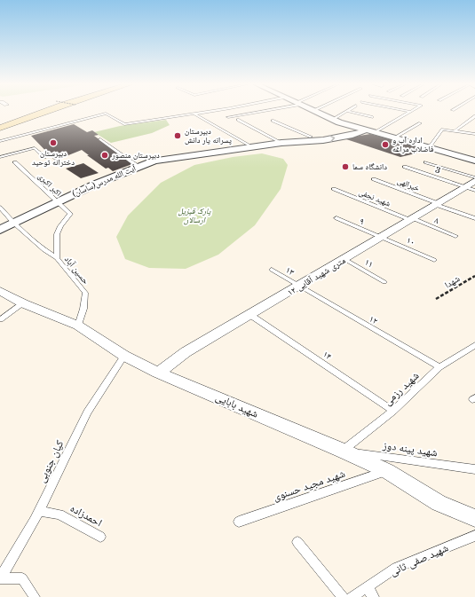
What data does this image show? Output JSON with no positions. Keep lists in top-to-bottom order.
{
  "streets": {
    "street": ["آیت الله مدرس(ساسان)", "۱۲ متری شهید آقایی", "شهید بابایی"],
    "lane": [
      "3",
      "اکبر اکبری",
      "خیرالهی",
      "شهید نجفی",
      "۸",
      "۹",
      "۱۰",
      "۱۱",
      "حسین آباد",
      "۱۳",
      "۱۲",
      "۱۴",
      "شهید رزمی",
      "شهید پینه دوز",
      "کیان جنوبی",
      "شهید مجید حسنوی",
      "احمدزاده",
      "شهید صفی ثانی"
    ],
    "path": ["شهدا"]
  },
  "crossings": [
    ["3", "۱۲ متری شهید آقایی"],
    ["آیت الله مدرس(ساسان)", "اکبر اکبری"],
    ["آیت الله مدرس(ساسان)", "حسین آباد"],
    ["اکبر اکبری", "حسین آباد"],
    ["خیرالهی", "۱۲ متری شهید آقایی"],
    ["شهید نجفی", "۸"],
    ["شهید نجفی", "۱۲ متری شهید آقایی"],
    ["۸", "۱۲ متری شهید آقایی"],
    ["۹", "۱۰"],
    ["۹", "۱۲ متری شهید آقایی"],
    ["۱۰", "۱۲ متری شهید آقایی"],
    ["۱۱", "۱۲ متری شهید آقایی"],
    ["حسین آباد", "شهید بابایی"],
    ["۱۳", "۱۲ متری شهید آقایی"],
    ["۱۳", "۱۲"],
    ["۱۲ متری شهید آقایی", "۱۲"],
    ["۱۲ متری شهید آقایی", "۱۴"],
    ["۱۲ متری شهید آقایی", "شهید بابایی"],
    ["۱۲", "شهید رزمی"],
    ["۱۴", "شهید رزمی"],
    ["شهید رزمی", "شهید بابایی"],
    ["شهید رزمی", "شهید پینه دوز"],
    ["شهید بابایی", "شهید پینه دوز"],
    ["شهید بابایی", "کیان جنوبی"],
    ["شهید بابایی", "شهید مجید حسنوی"],
    ["کیان جنوبی", "احمدزاده"]
  ],
  "parks": ["پارک قیزیل ارسالان"],
  "places": [
    "دبیرستان پسرانه یار دانش",
    "دبیرستان دخترانه توحید",
    "اداره آب و فاضلاب مراغه",
    "دبیرستان منصور",
    "دانشگاه سما"
  ]
}
